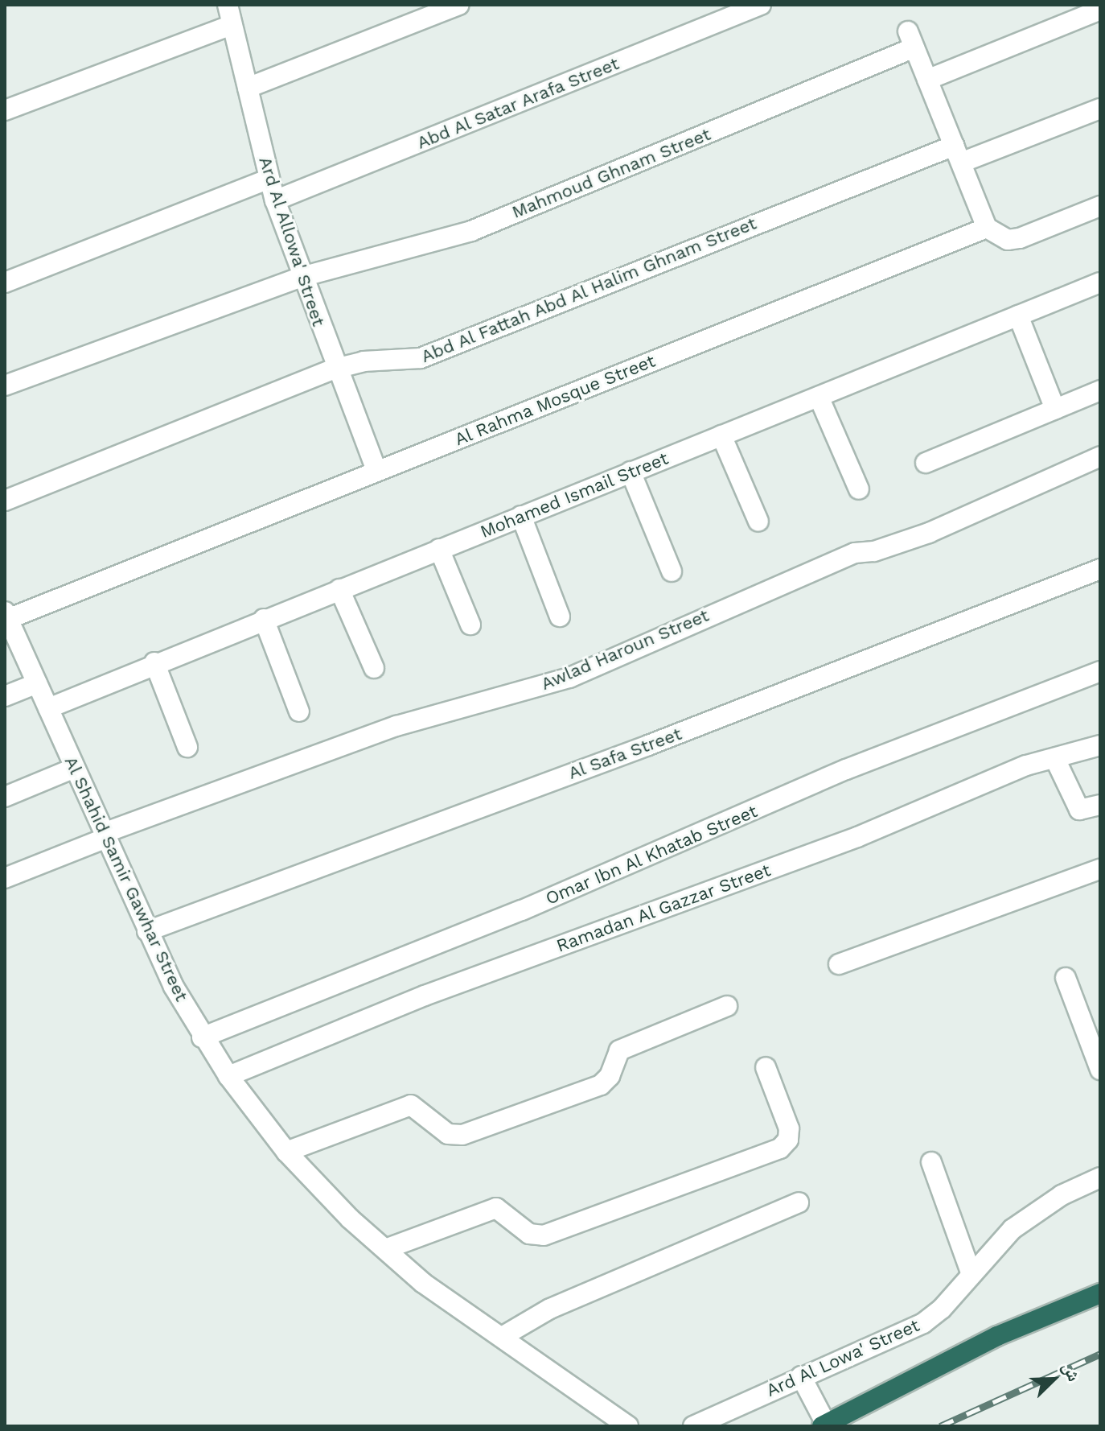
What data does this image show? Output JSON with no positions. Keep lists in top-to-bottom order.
{
  "streets": {
    "street": [
      "Abd Al Satar Arafa Street",
      "Mahmoud Ghnam Street",
      "Ard Al Allowa' Street",
      "Abd Al Fattah Abd Al Halim Ghnam Street",
      "Al Rahma Mosque Street",
      "Mohamed Ismail Street",
      "Awlad Haroun Street",
      "Al Safa Street",
      "Omar Ibn Al Khatab Street",
      "Al Shahid Samir Gawhar Street",
      "Ramadan Al Gazzar Street",
      "Ard Al Lowa' Street"
    ]
  },
  "crossings": [
    ["Abd Al Satar Arafa Street", "Ard Al Allowa' Street"],
    ["Mahmoud Ghnam Street", "Ard Al Allowa' Street"],
    ["Ard Al Allowa' Street", "Abd Al Fattah Abd Al Halim Ghnam Street"],
    ["Ard Al Allowa' Street", "Al Rahma Mosque Street"],
    ["Al Rahma Mosque Street", "Al Shahid Samir Gawhar Street"],
    ["Mohamed Ismail Street", "Al Shahid Samir Gawhar Street"],
    ["Awlad Haroun Street", "Al Shahid Samir Gawhar Street"],
    ["Al Safa Street", "Al Shahid Samir Gawhar Street"],
    ["Omar Ibn Al Khatab Street", "Al Shahid Samir Gawhar Street"],
    ["Al Shahid Samir Gawhar Street", "Ramadan Al Gazzar Street"]
  ],
  "north": "top right"
}
